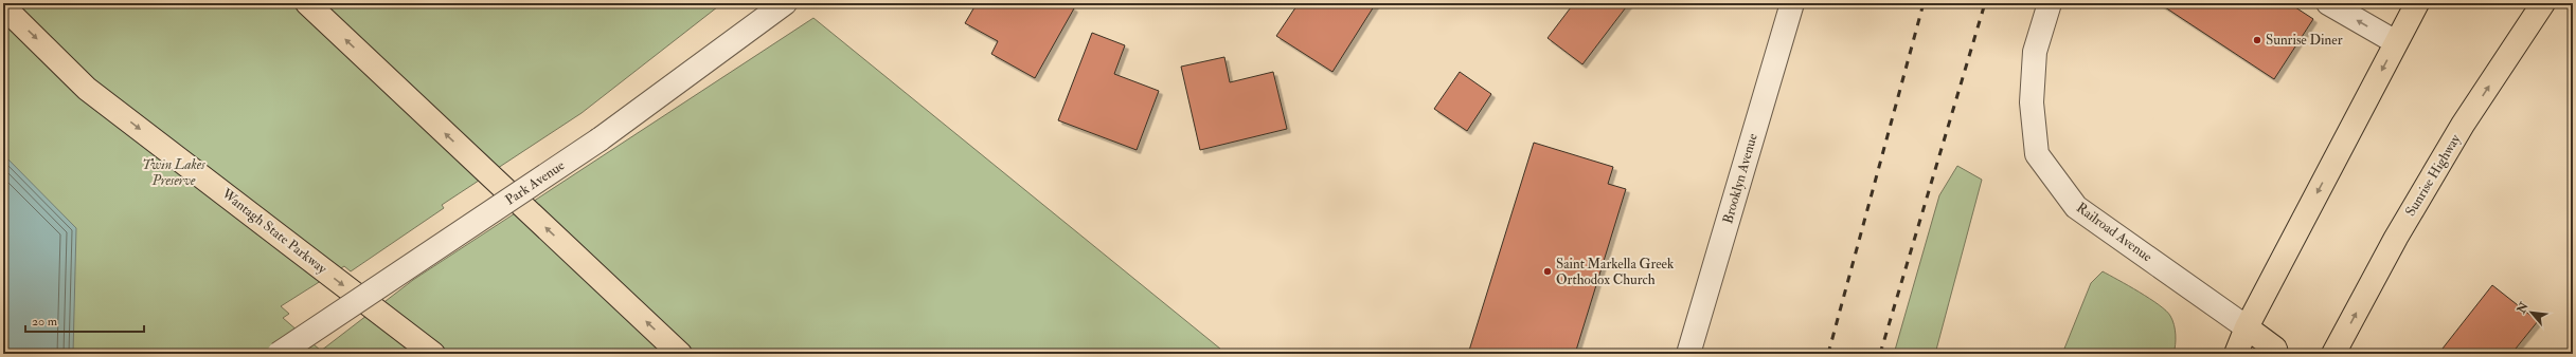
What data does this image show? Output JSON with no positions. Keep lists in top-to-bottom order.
{
  "streets": {
    "highway": ["Sunrise Highway", "Wantagh State Parkway"],
    "street": ["Brooklyn Avenue", "Park Avenue", "Railroad Avenue"]
  },
  "parks": ["Twin Lakes Preserve"],
  "places": ["Sunrise Diner", "Saint Markella Greek Orthodox Church"],
  "scale_bar": "20 m",
  "north": "top left"
}
